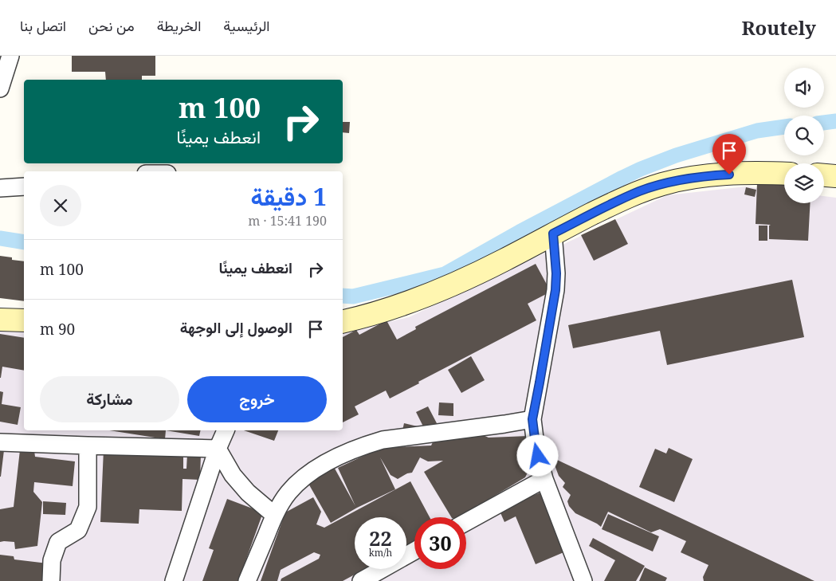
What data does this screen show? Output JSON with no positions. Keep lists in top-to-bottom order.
{
  "page": {
    "header": "Routely",
    "nav": [
      "الرئيسية",
      "الخريطة",
      "من نحن",
      "اتصل بنا"
    ],
    "turn": ["100 m", "انعطف يمينًا"],
    "heading": ["1 دقيقة", "190 m · 15:41"],
    "list": [
      {
        "name": "انعطف يمينًا",
        "value": "100 m"
      },
      {
        "name": "الوصول إلى الوجهة",
        "value": "90 m"
      }
    ],
    "buttons": ["خروج", "مشاركة"],
    "speed": "22 km/h",
    "limit": "30"
  }
}
